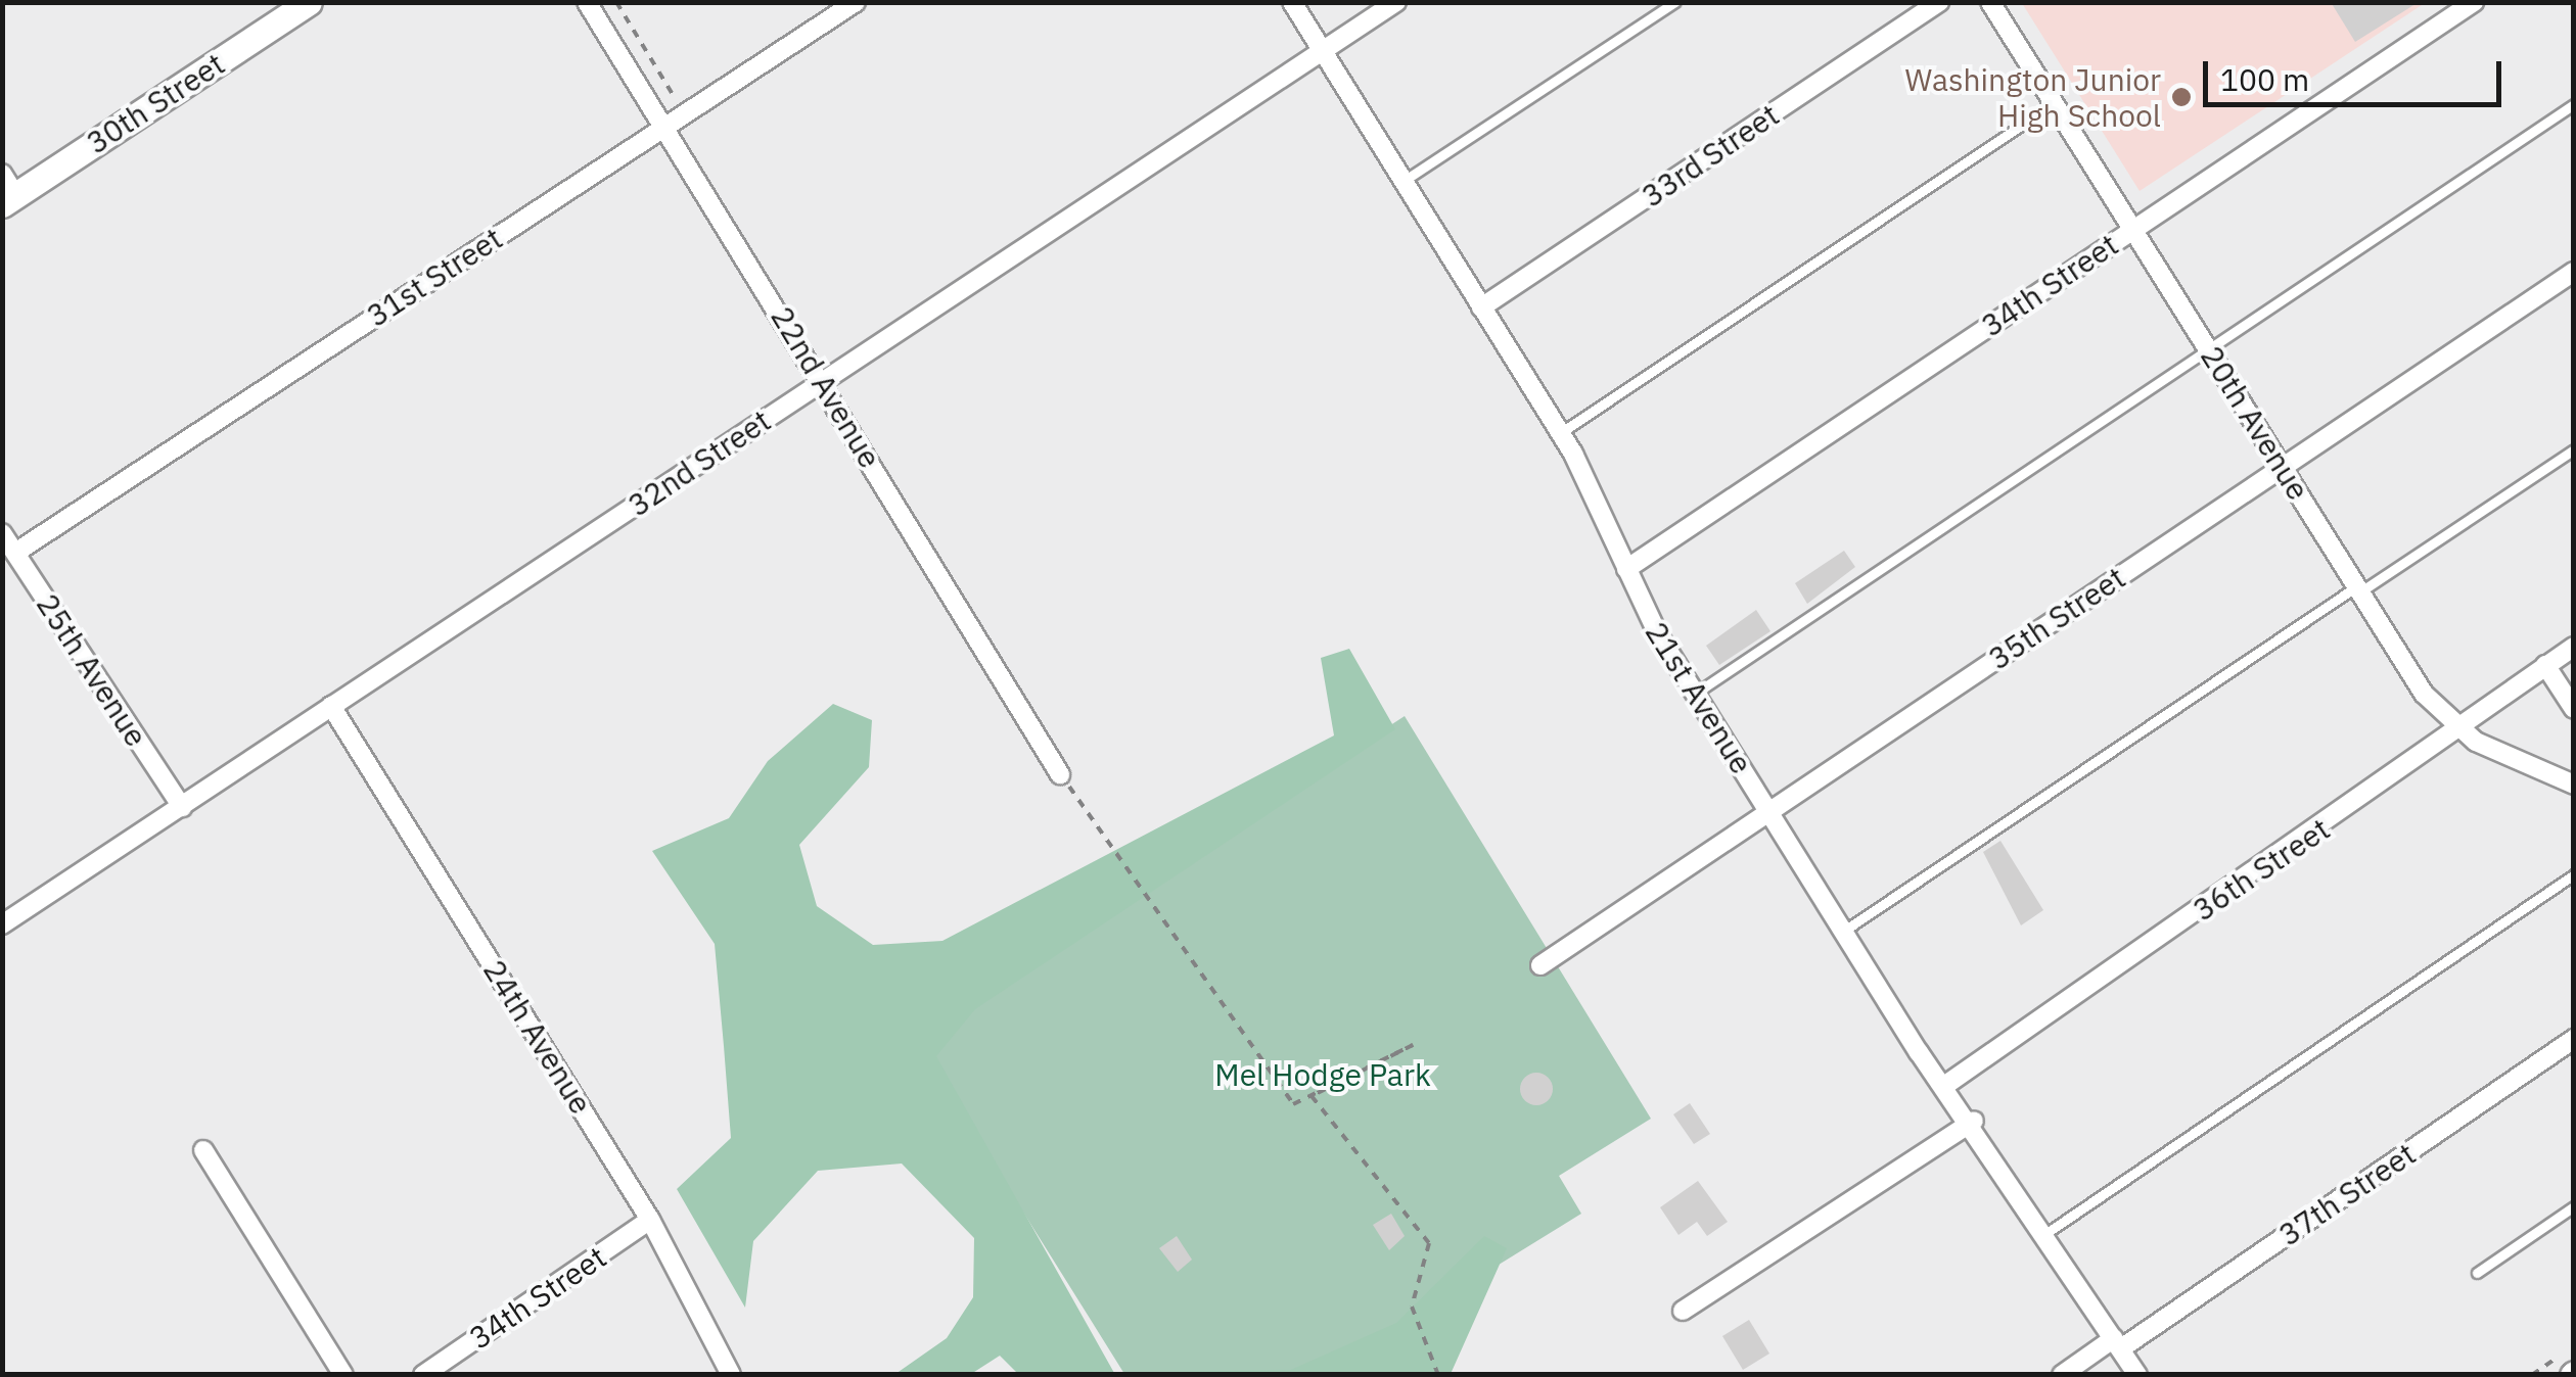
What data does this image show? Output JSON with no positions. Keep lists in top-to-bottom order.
{
  "streets": {
    "street": [
      "30th Street",
      "33rd Street",
      "31st Street",
      "34th Street",
      "22nd Avenue",
      "20th Avenue",
      "32nd Street",
      "35th Street",
      "25th Avenue",
      "21st Avenue",
      "36th Street",
      "24th Avenue",
      "37th Street"
    ]
  },
  "crossings": [
    ["33rd Street", "21st Avenue"],
    ["31st Street", "22nd Avenue"],
    ["31st Street", "25th Avenue"],
    ["34th Street", "20th Avenue"],
    ["34th Street", "21st Avenue"],
    ["34th Street", "24th Avenue"],
    ["22nd Avenue", "32nd Street"],
    ["20th Avenue", "35th Street"],
    ["20th Avenue", "36th Street"],
    ["32nd Street", "25th Avenue"],
    ["32nd Street", "21st Avenue"],
    ["32nd Street", "24th Avenue"],
    ["35th Street", "21st Avenue"],
    ["21st Avenue", "36th Street"],
    ["21st Avenue", "37th Street"]
  ],
  "parks": ["Mel Hodge Park"],
  "places": ["Washington Junior High School"],
  "scale_bar": "100 m"
}
